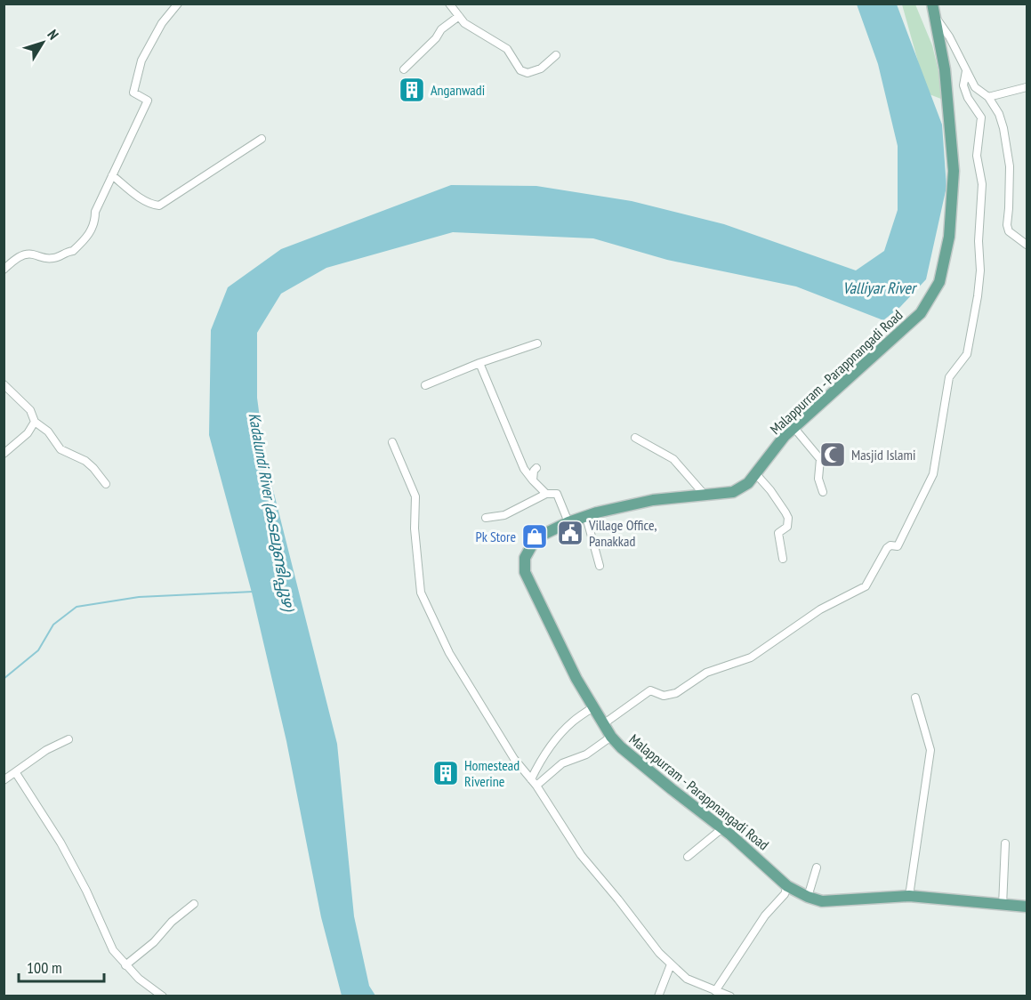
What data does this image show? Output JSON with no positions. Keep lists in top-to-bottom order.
{
  "streets": {
    "main road": ["Malappurram - Parappnangadi Road"]
  },
  "water": ["Valliyar River", "Kadalundi River (കടലുണ്ടിപ്പുഴ)"],
  "places": {
    "building": ["Anganwadi", "Homestead Riverine"],
    "mosque": ["Masjid Islami"],
    "public building": ["Village Office, Panakkad"],
    "shop": ["Pk Store"]
  },
  "scale_bar": "100 m",
  "north": "top right"
}
